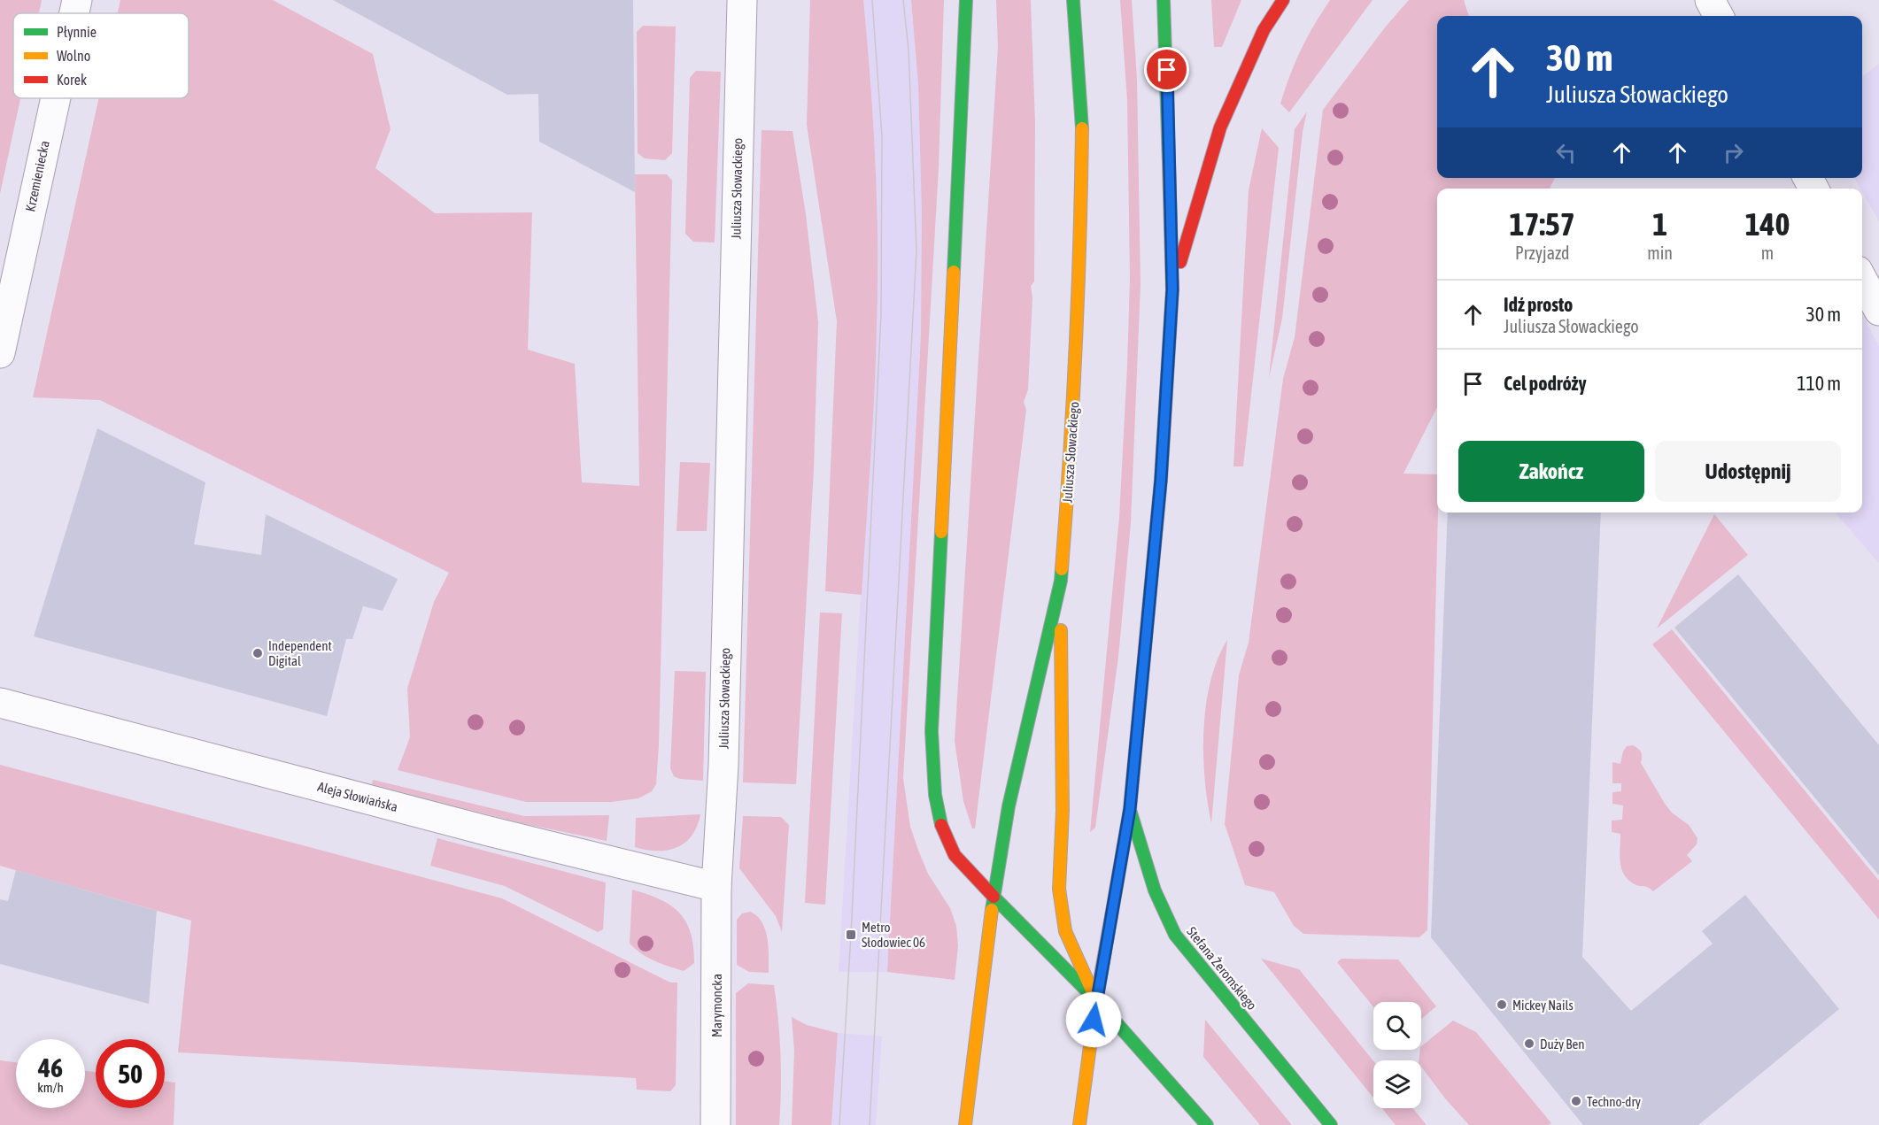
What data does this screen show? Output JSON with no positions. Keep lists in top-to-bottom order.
{
  "streets": {
    "main road": ["Juliusza Słowackiego", "Stefana Żeromskiego"],
    "street": ["Krzemieniecka", "Aleja Słowiańska", "Marymoncka"]
  },
  "crossings": [
    ["Juliusza Słowackiego", "Aleja Słowiańska"],
    ["Juliusza Słowackiego", "Marymoncka"],
    ["Aleja Słowiańska", "Marymoncka"]
  ],
  "places": {
    "other": [
      "Independent Digital",
      "Mickey Nails",
      "Duży Ben",
      "Techno-dry"
    ],
    "transit": ["Metro Słodowiec 06"]
  },
  "legend": ["Płynnie", "Wolno", "Korek"],
  "page": {
    "turn": ["30 m", "Juliusza Słowackiego"],
    "eta": [
      "17:57",
      "Przyjazd",
      "1",
      "min",
      "140",
      "m"
    ],
    "list": [
      {
        "name": "Idź prosto",
        "note": "Juliusza Słowackiego",
        "value": "30 m"
      },
      {
        "name": "Cel podróży",
        "value": "110 m"
      }
    ],
    "buttons": ["Zakończ", "Udostępnij"],
    "speed": "46 km/h",
    "limit": "50"
  }
}
